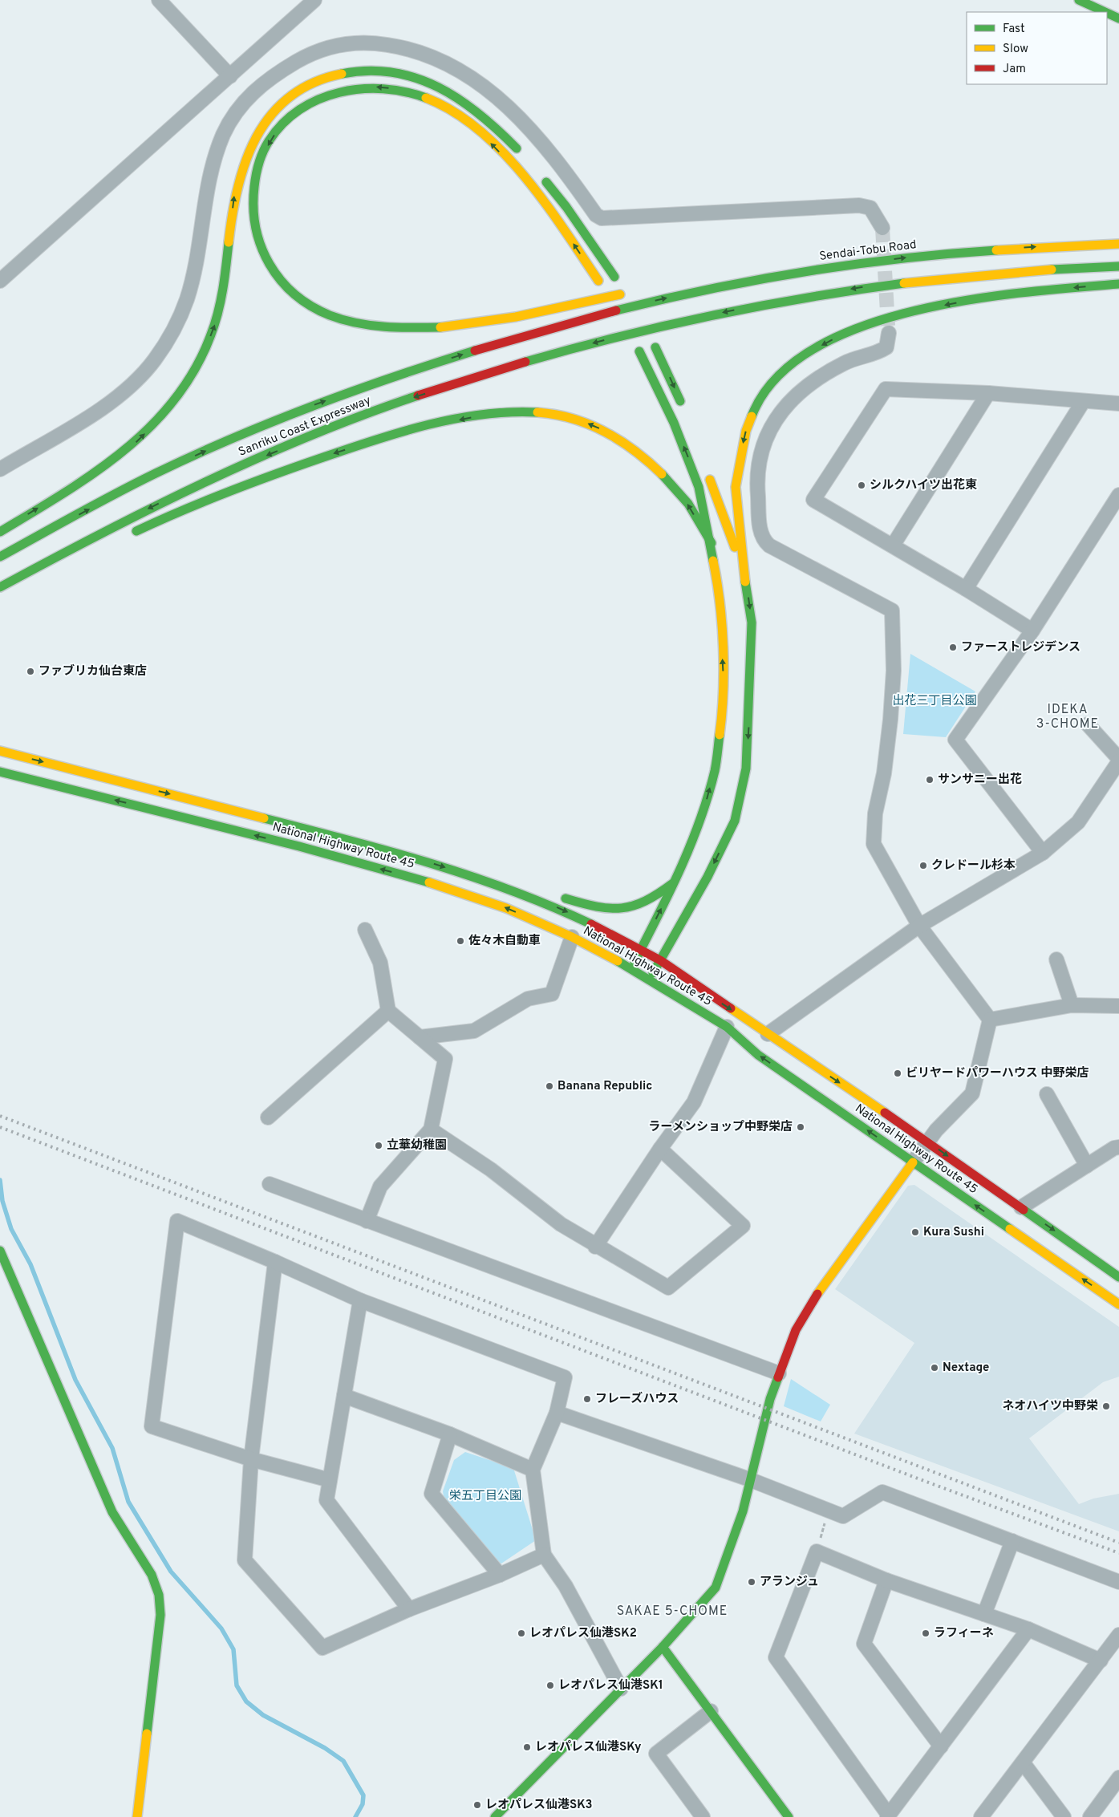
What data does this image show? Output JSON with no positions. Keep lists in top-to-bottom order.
{
  "streets": {
    "main road": ["Sendai-Tobu Road", "Sanriku Coast Expressway", "National Highway Route 45"]
  },
  "crossings": [
    ["Sendai-Tobu Road", "Sanriku Coast Expressway"]
  ],
  "one_way": ["Sendai-Tobu Road"],
  "districts": ["IDEKA 3-CHOME", "SAKAE 5-CHOME"],
  "parks": ["出花三丁目公園", "栄五丁目公園"],
  "places": [
    "シルクハイツ出花東",
    "ファーストレジデンス",
    "ファブリカ仙台東店",
    "サンサニー出花",
    "クレドール杉本",
    "佐々木自動車",
    "ビリヤードパワーハウス 中野栄店",
    "Banana Republic",
    "ラーメンショップ中野栄店",
    "立華幼稚園",
    "Kura Sushi",
    "Nextage",
    "フレーズハウス",
    "ネオハイツ中野栄",
    "アランジュ",
    "レオパレス仙港SK2",
    "ラフィーネ",
    "レオパレス仙港SK1",
    "レオパレス仙港SKy",
    "レオパレス仙港SK3"
  ],
  "legend": ["Fast", "Slow", "Jam"]
}
